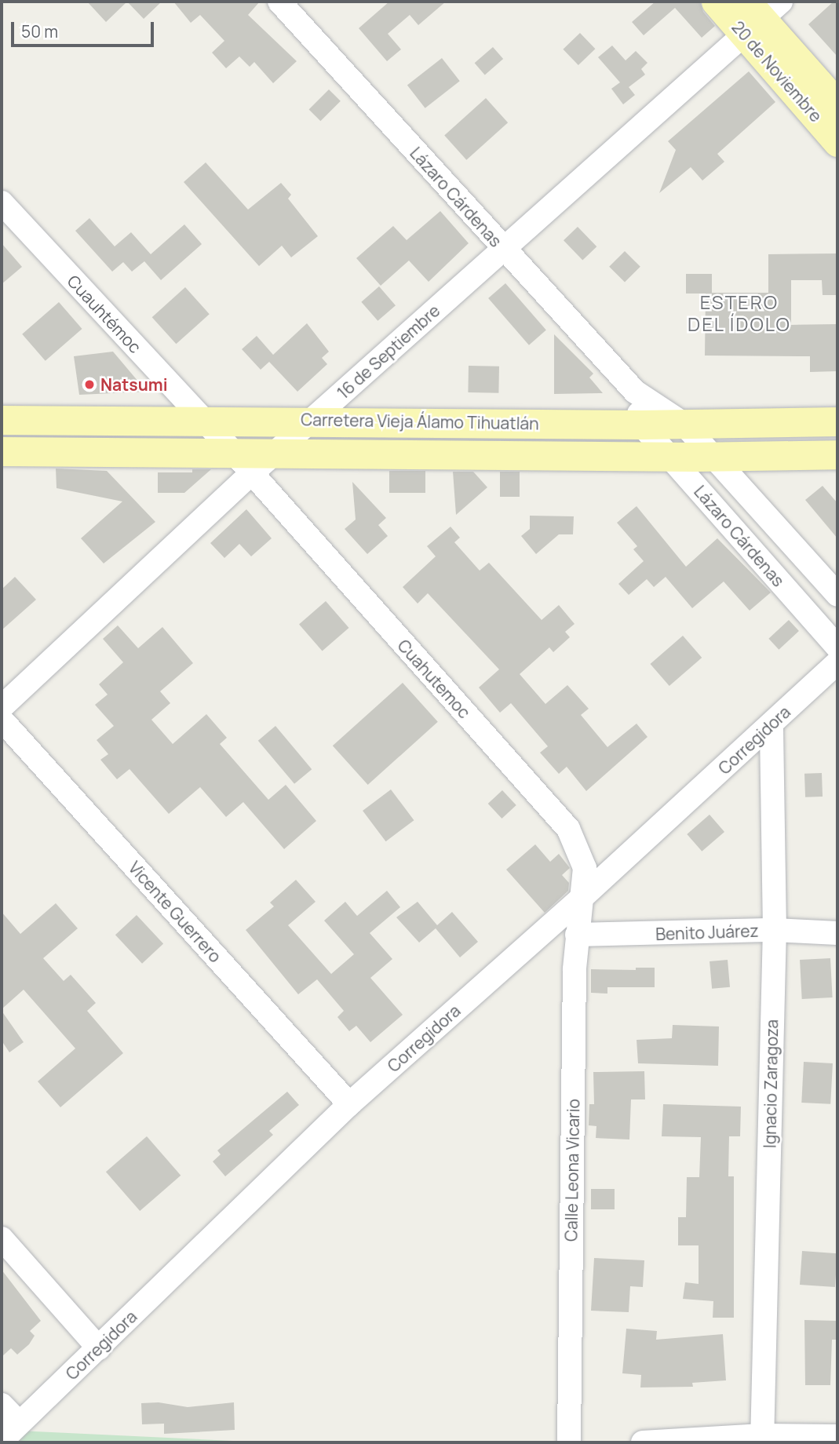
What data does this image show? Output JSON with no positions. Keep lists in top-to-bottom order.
{
  "streets": {
    "main road": ["20 de Noviembre", "Carretera Vieja Álamo Tihuatlán"],
    "street": [
      "Lázaro Cárdenas",
      "Cuauhtémoc",
      "16 de Septiembre",
      "Cuahutemoc",
      "Corregidora",
      "Vicente Guerrero",
      "Benito Juárez",
      "Ignacio Zaragoza",
      "Calle Leona Vicario"
    ]
  },
  "crossings": [
    ["20 de Noviembre", "16 de Septiembre"],
    ["Lázaro Cárdenas", "16 de Septiembre"],
    ["Lázaro Cárdenas", "Carretera Vieja Álamo Tihuatlán"],
    ["Cuauhtémoc", "Carretera Vieja Álamo Tihuatlán"],
    ["Cuauhtémoc", "Cuahutemoc"],
    ["16 de Septiembre", "Carretera Vieja Álamo Tihuatlán"],
    ["Carretera Vieja Álamo Tihuatlán", "Cuahutemoc"],
    ["Cuahutemoc", "Corregidora"],
    ["Cuahutemoc", "Calle Leona Vicario"],
    ["Corregidora", "Vicente Guerrero"],
    ["Corregidora", "Ignacio Zaragoza"],
    ["Corregidora", "Calle Leona Vicario"],
    ["Benito Juárez", "Ignacio Zaragoza"],
    ["Benito Juárez", "Calle Leona Vicario"]
  ],
  "districts": ["ESTERO DEL ÍDOLO"],
  "places": ["Natsumi"],
  "scale_bar": "50 m"
}
